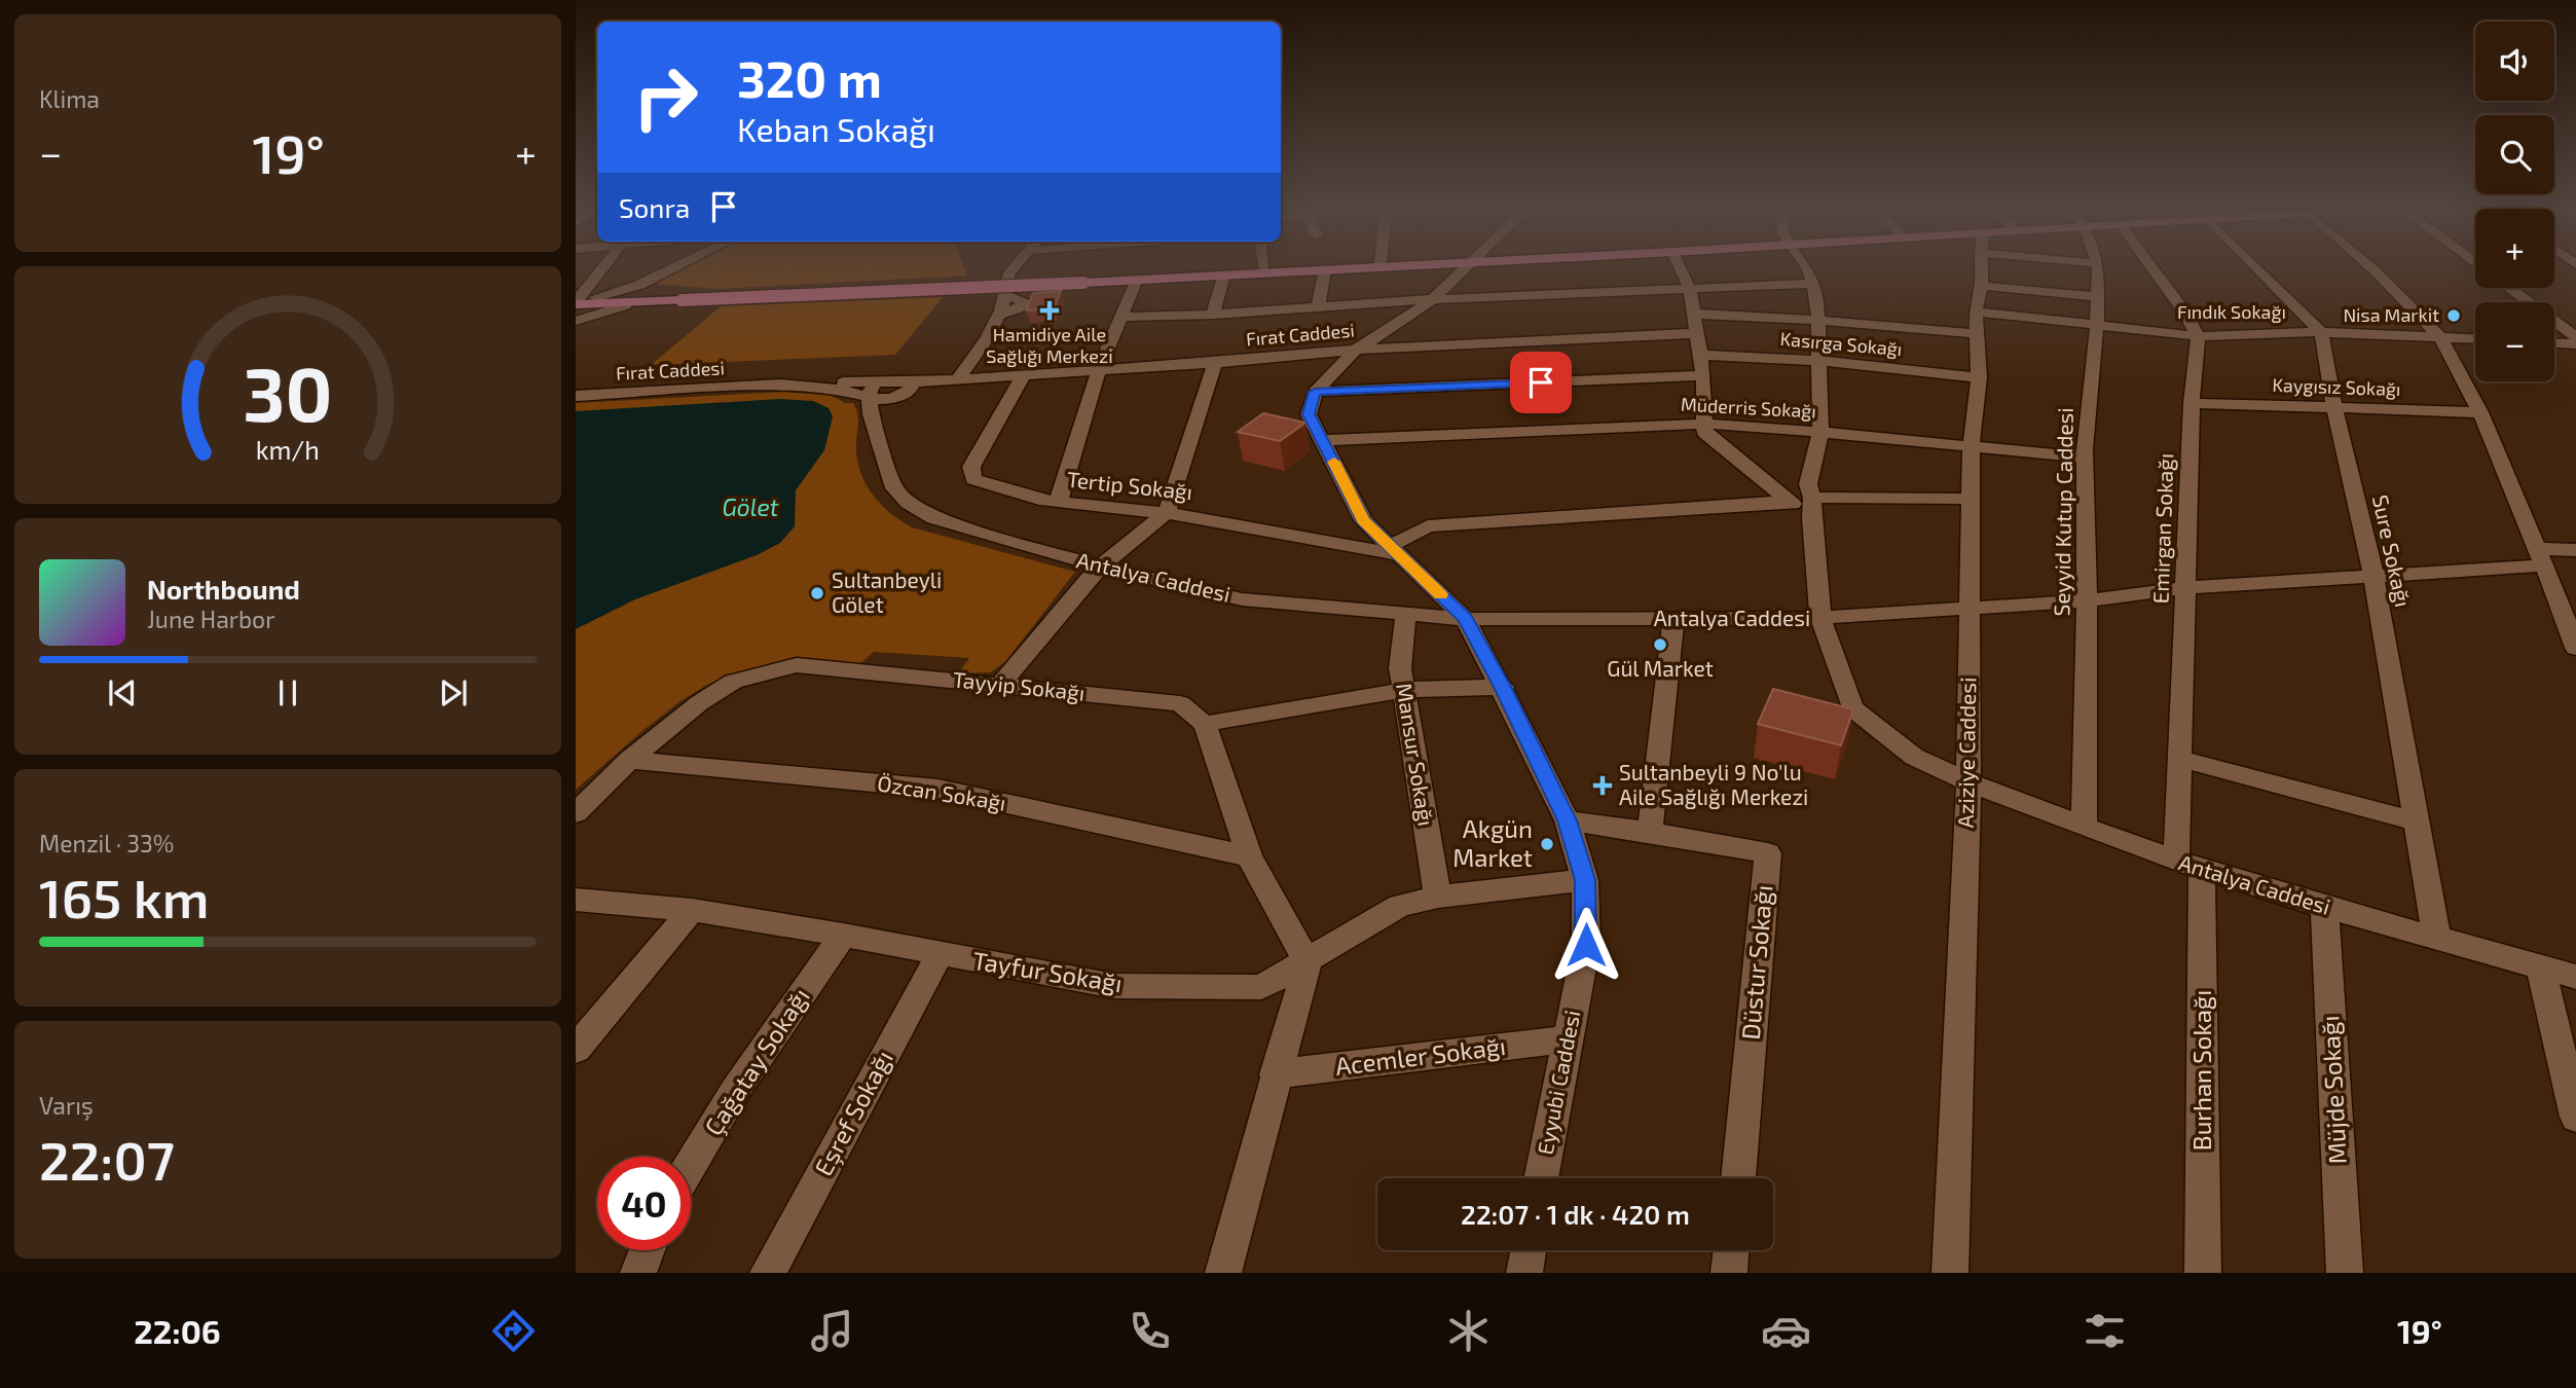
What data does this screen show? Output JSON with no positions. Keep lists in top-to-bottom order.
{
  "streets": {
    "street": [
      "Fındık Sokağı",
      "Fırat Caddesi",
      "Kasırga Sokağı",
      "Kaygısız Sokağı",
      "Müderris Sokağı",
      "Tertip Sokağı",
      "Seyyid Kutup Caddesi",
      "Emirgan Sokağı",
      "Sure Sokağı",
      "Antalya Caddesi",
      "Tayyip Sokağı",
      "Aziziye Caddesi",
      "Mansur Sokağı",
      "Özcan Sokağı",
      "Düstur Sokağı",
      "Tayfur Sokağı",
      "Acemler Sokağı",
      "Çağatay Sokağı",
      "Burhan Sokağı",
      "Eyyubi Caddesi",
      "Müjde Sokağı",
      "Eşref Sokağı"
    ]
  },
  "crossings": [
    ["Fındık Sokağı", "Seyyid Kutup Caddesi"],
    ["Fındık Sokağı", "Emirgan Sokağı"],
    ["Fındık Sokağı", "Sure Sokağı"],
    ["Fındık Sokağı", "Aziziye Caddesi"],
    ["Fırat Caddesi", "Tertip Sokağı"],
    ["Kasırga Sokağı", "Aziziye Caddesi"],
    ["Kaygısız Sokağı", "Emirgan Sokağı"],
    ["Kaygısız Sokağı", "Sure Sokağı"],
    ["Müderris Sokağı", "Seyyid Kutup Caddesi"],
    ["Müderris Sokağı", "Aziziye Caddesi"],
    ["Müderris Sokağı", "Eyyubi Caddesi"],
    ["Tertip Sokağı", "Eyyubi Caddesi"],
    ["Seyyid Kutup Caddesi", "Antalya Caddesi"],
    ["Emirgan Sokağı", "Antalya Caddesi"],
    ["Emirgan Sokağı", "Burhan Sokağı"],
    ["Sure Sokağı", "Antalya Caddesi"],
    ["Antalya Caddesi", "Aziziye Caddesi"],
    ["Antalya Caddesi", "Mansur Sokağı"],
    ["Antalya Caddesi", "Burhan Sokağı"],
    ["Antalya Caddesi", "Eyyubi Caddesi"],
    ["Antalya Caddesi", "Müjde Sokağı"],
    ["Tayyip Sokağı", "Özcan Sokağı"],
    ["Mansur Sokağı", "Tayfur Sokağı"],
    ["Düstur Sokağı", "Eyyubi Caddesi"],
    ["Tayfur Sokağı", "Çağatay Sokağı"],
    ["Tayfur Sokağı", "Eyyubi Caddesi"],
    ["Tayfur Sokağı", "Eşref Sokağı"],
    ["Acemler Sokağı", "Eyyubi Caddesi"]
  ],
  "water": ["Gölet"],
  "places": {
    "health": ["Hamidiye Aile Sağlığı Merkezi", "Sultanbeyli 9 No'lu Aile Sağlığı Merkezi"],
    "other": [
      "Nisa Markit",
      "Sultanbeyli Gölet",
      "Gül Market",
      "Akgün Market"
    ]
  },
  "page": {
    "tile": [
      "Klima",
      ["Menzil · 33%", "165 km"],
      ["Varış", "22:07"]
    ],
    "map_buttons": ["+", "−"],
    "turn": ["320 m", "Keban Sokağı"],
    "heat": ["−", "19°", "+"],
    "then": "Sonra",
    "song": ["Northbound", "June Harbor"],
    "limit": "40",
    "trip": "22:07 · 1 dk · 420 m",
    "tabs": ["22:06", "19°"],
    "gauge": ["30", "km/h"]
  }
}
